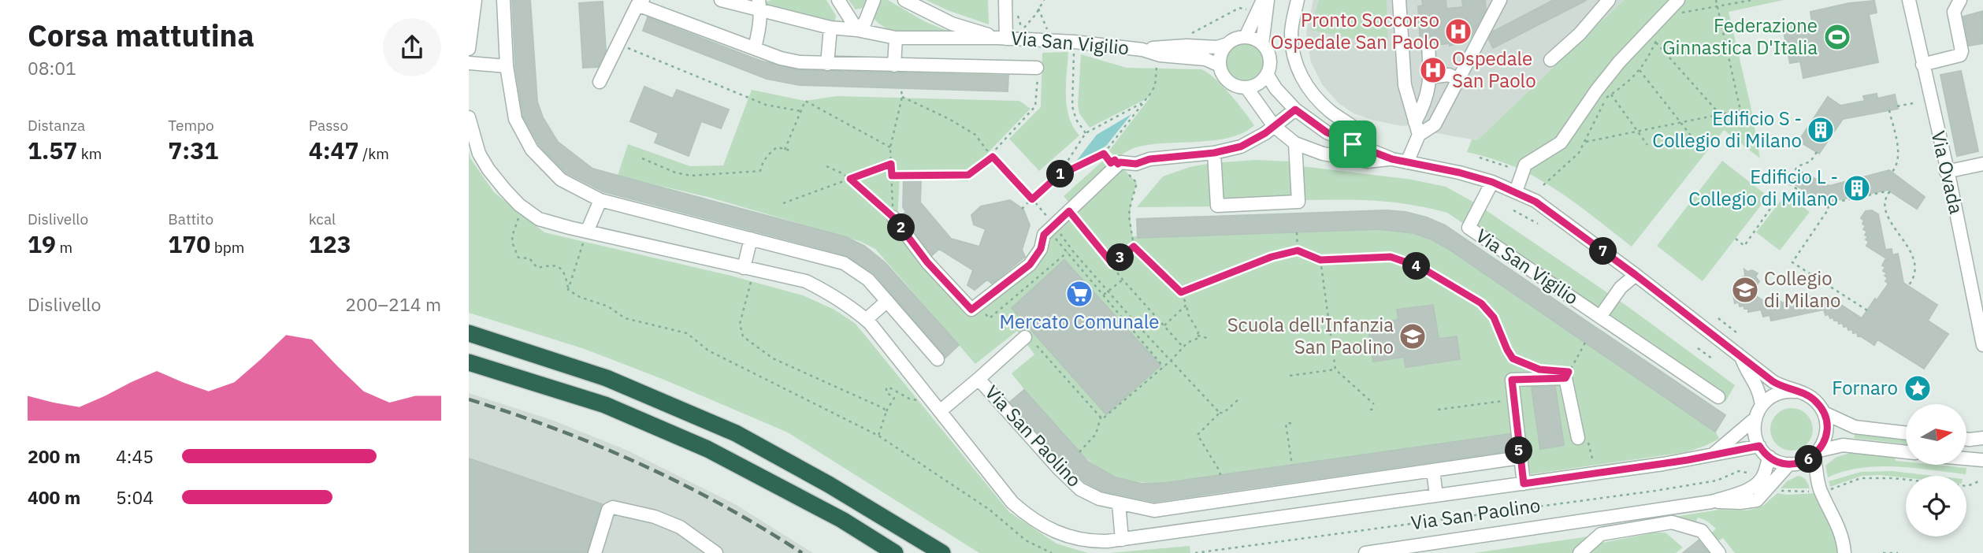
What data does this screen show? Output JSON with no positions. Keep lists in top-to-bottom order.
{
  "streets": {
    "street": ["Via San Vigilio", "Via Ovada", "Via San Paolino"]
  },
  "places": {
    "hospital": ["Pronto Soccorso Ospedale San Paolo", "Ospedale San Paolo"],
    "sports": ["Federazione Ginnastica D'Italia"],
    "building": ["Edificio S - Collegio di Milano", "Edificio L - Collegio di Milano"],
    "school or university": ["Collegio di Milano", "Scuola dell'Infanzia San Paolino"],
    "supermarket": ["Mercato Comunale"],
    "place": ["Fornaro"]
  },
  "north": "right",
  "page": {
    "heading": ["Corsa mattutina", "08:01"],
    "stats": [
      ["Distanza", "1.57 km"],
      ["Tempo", "7:31"],
      ["Passo", "4:47 /km"],
      ["Dislivello", "19 m"],
      ["Battito", "170 bpm"],
      ["kcal", "123"]
    ],
    "pins": [
      "1",
      "2",
      "7",
      "3",
      "4",
      "5",
      "6"
    ],
    "chart": ["Dislivello", "200–214 m"],
    "list": [
      {
        "name": "200 m",
        "note": "4:45"
      },
      {
        "name": "400 m",
        "note": "5:04"
      }
    ]
  }
}
